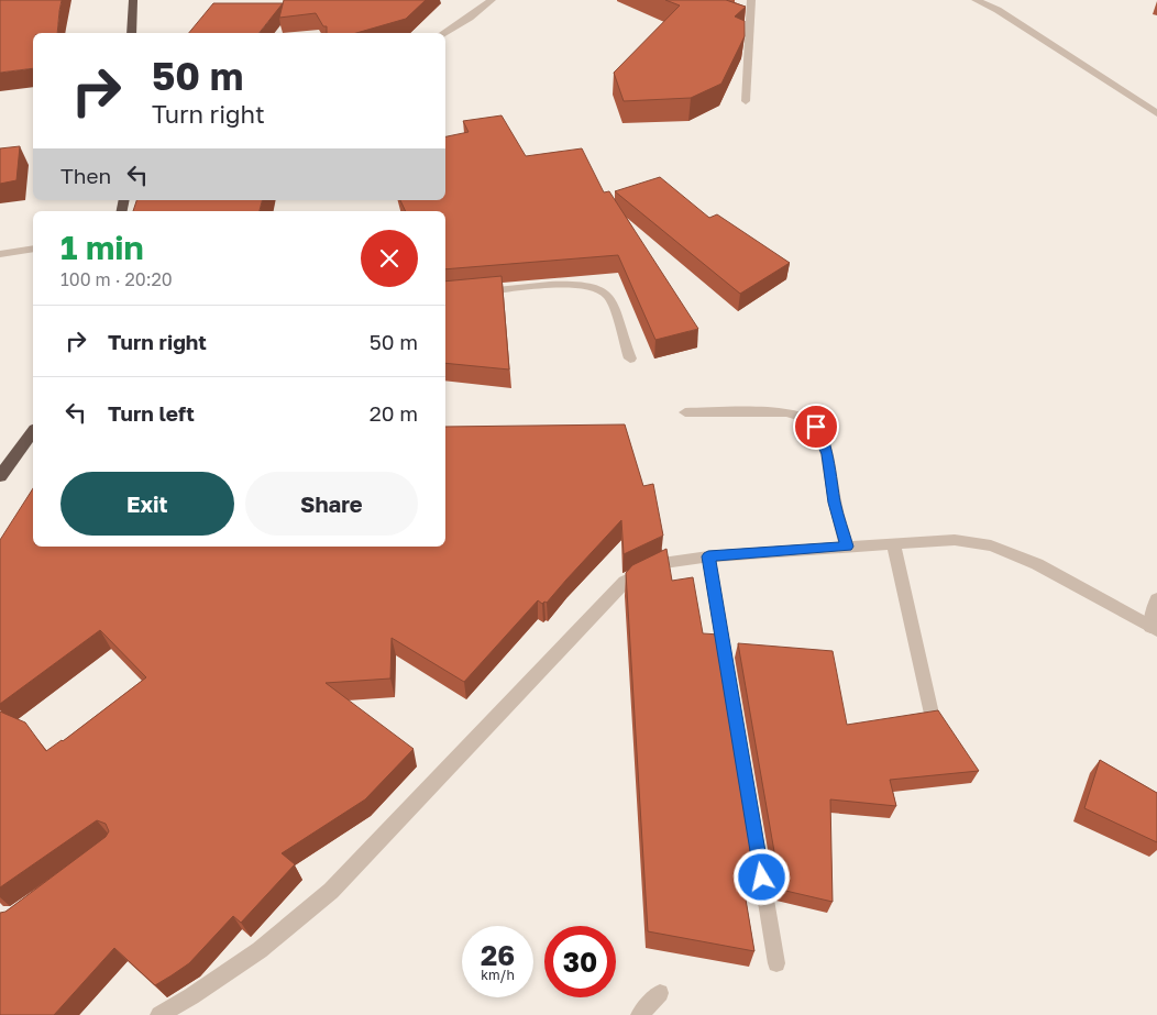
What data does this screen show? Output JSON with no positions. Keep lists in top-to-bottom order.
{
  "page": {
    "turn": ["50 m", "Turn right"],
    "then": "Then",
    "heading": ["1 min", "100 m · 20:20"],
    "list": [
      {
        "name": "Turn right",
        "value": "50 m"
      },
      {
        "name": "Turn left",
        "value": "20 m"
      }
    ],
    "buttons": ["Exit", "Share"],
    "speed": "26 km/h",
    "limit": "30"
  }
}
